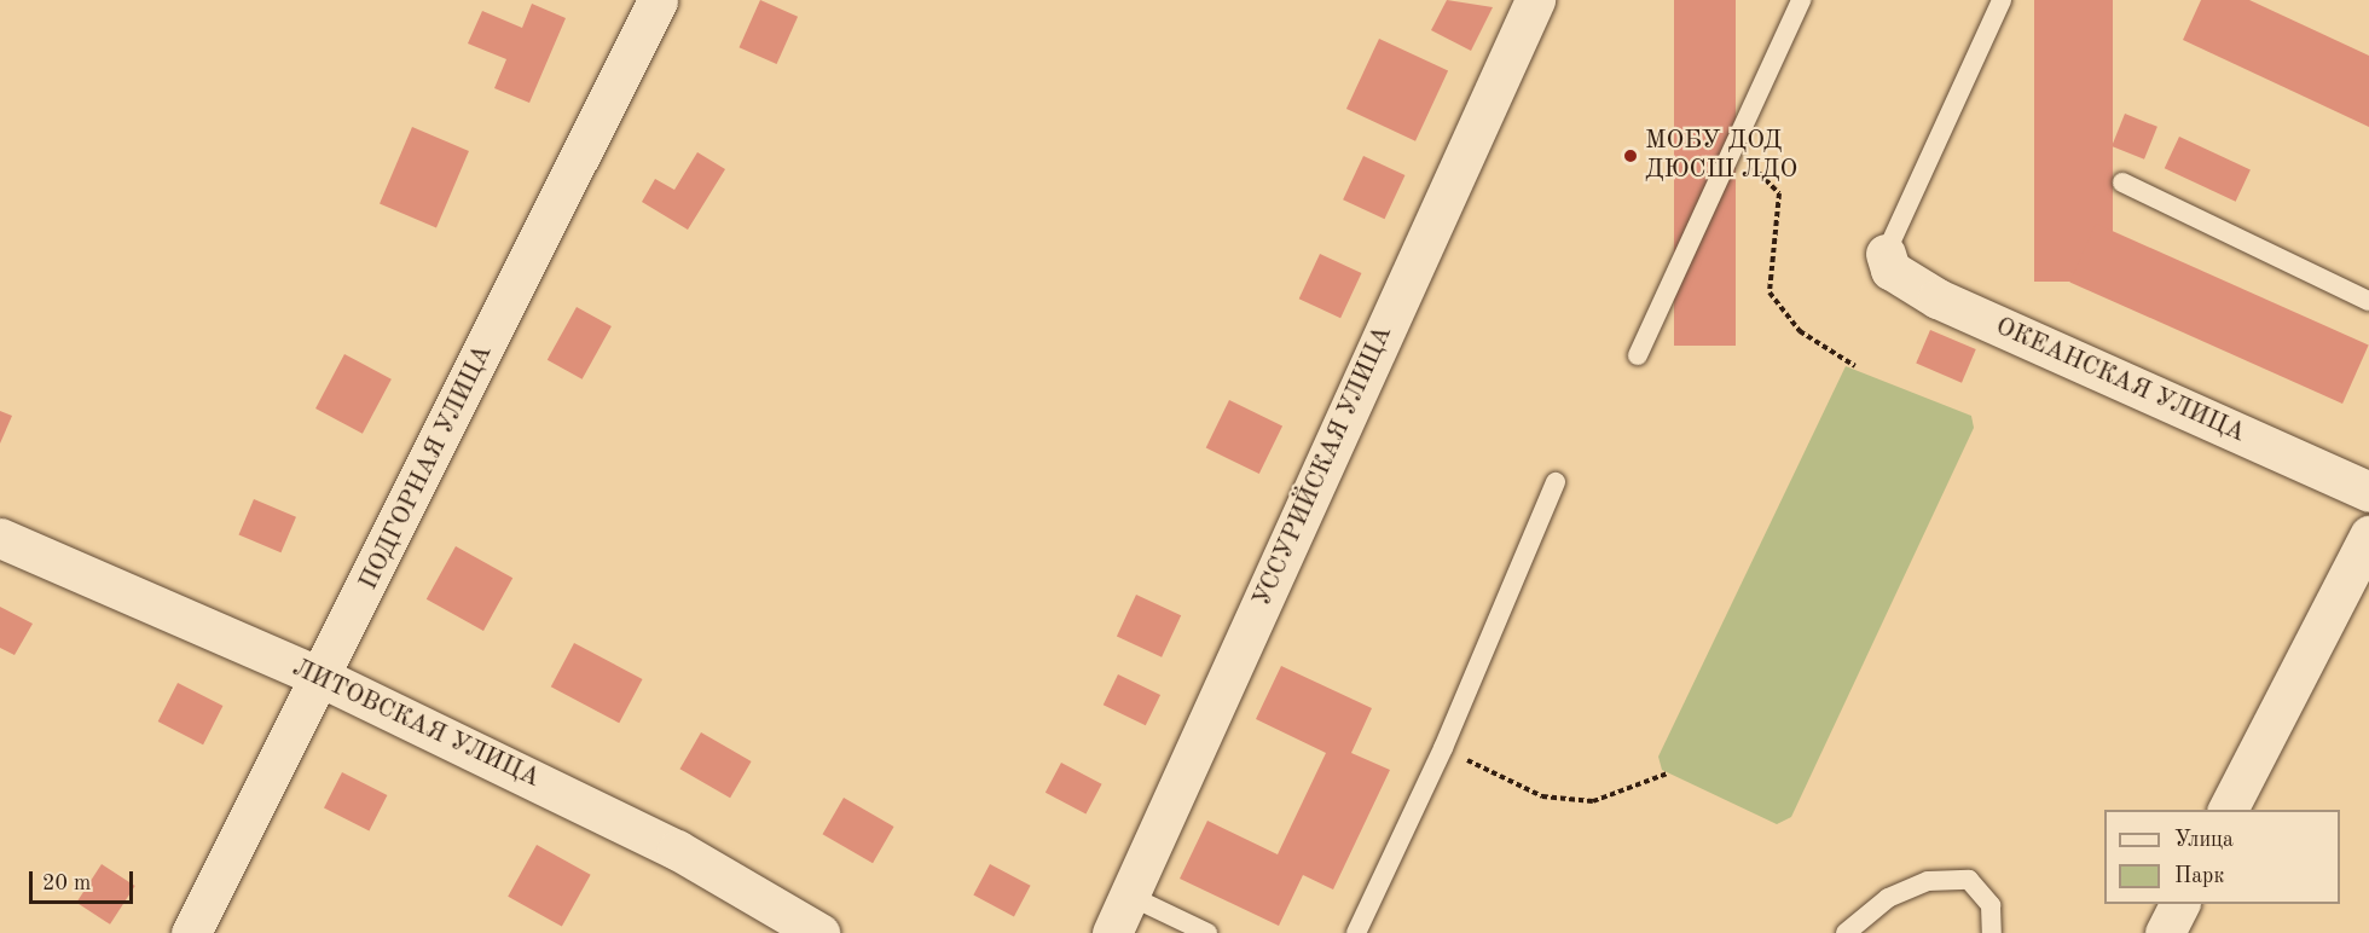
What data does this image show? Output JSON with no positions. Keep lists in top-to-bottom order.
{
  "streets": {
    "street": [
      "ОКЕАНСКАЯ УЛИЦА",
      "УССУРИЙСКАЯ УЛИЦА",
      "ПОДГОРНАЯ УЛИЦА",
      "ЛИТОВСКАЯ УЛИЦА"
    ]
  },
  "crossings": [
    ["ПОДГОРНАЯ УЛИЦА", "ЛИТОВСКАЯ УЛИЦА"]
  ],
  "places": ["МОБУ ДОД ДЮСШ ЛДО"],
  "legend": ["Улица", "Парк"],
  "scale_bar": "20 m"
}
